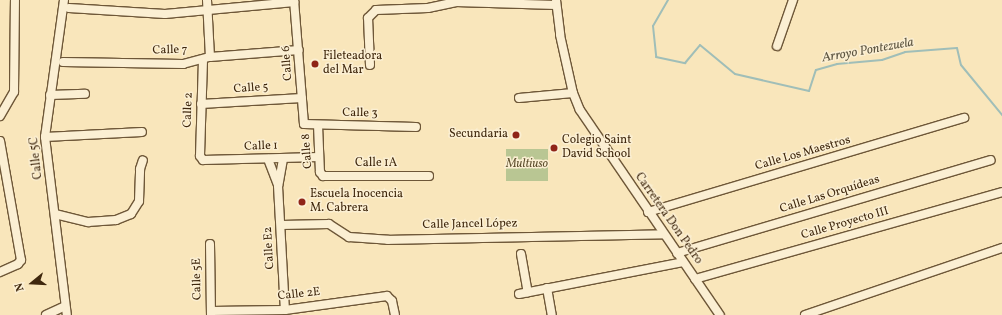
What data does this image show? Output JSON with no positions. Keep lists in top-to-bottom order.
{
  "streets": {
    "street": [
      "Calle 7",
      "Calle 6",
      "Calle 5",
      "Calle 2",
      "Calle 3",
      "Calle 1",
      "Calle 8",
      "Calle Los Maestros",
      "Calle 5C",
      "Calle 1A",
      "Calle Las Orquídeas",
      "Carretera Don Pedro",
      "Calle Proyecto III",
      "Calle Jancel López",
      "Calle E2",
      "Calle 5E",
      "Calle 2E"
    ]
  },
  "crossings": [
    ["Calle 7", "Calle 6"],
    ["Calle 7", "Calle 2"],
    ["Calle 6", "Calle 5"],
    ["Calle 6", "Calle 3"],
    ["Calle 5", "Calle 2"],
    ["Calle 2", "Calle 1"],
    ["Calle 3", "Calle 8"],
    ["Calle 1", "Calle 8"],
    ["Calle 1", "Calle E2"],
    ["Calle 8", "Calle 1A"],
    ["Calle Los Maestros", "Carretera Don Pedro"],
    ["Calle Las Orquídeas", "Carretera Don Pedro"],
    ["Carretera Don Pedro", "Calle Proyecto III"],
    ["Carretera Don Pedro", "Calle Jancel López"],
    ["Calle Jancel López", "Calle E2"],
    ["Calle E2", "Calle 2E"],
    ["Calle 5E", "Calle 2E"]
  ],
  "water": ["Arroyo Pontezuela"],
  "parks": ["Multiuso"],
  "places": [
    "Fileteadora del Mar",
    "Secundaria",
    "Colegio Saint David School",
    "Escuela Inocencia M. Cabrera"
  ],
  "north": "left"
}
